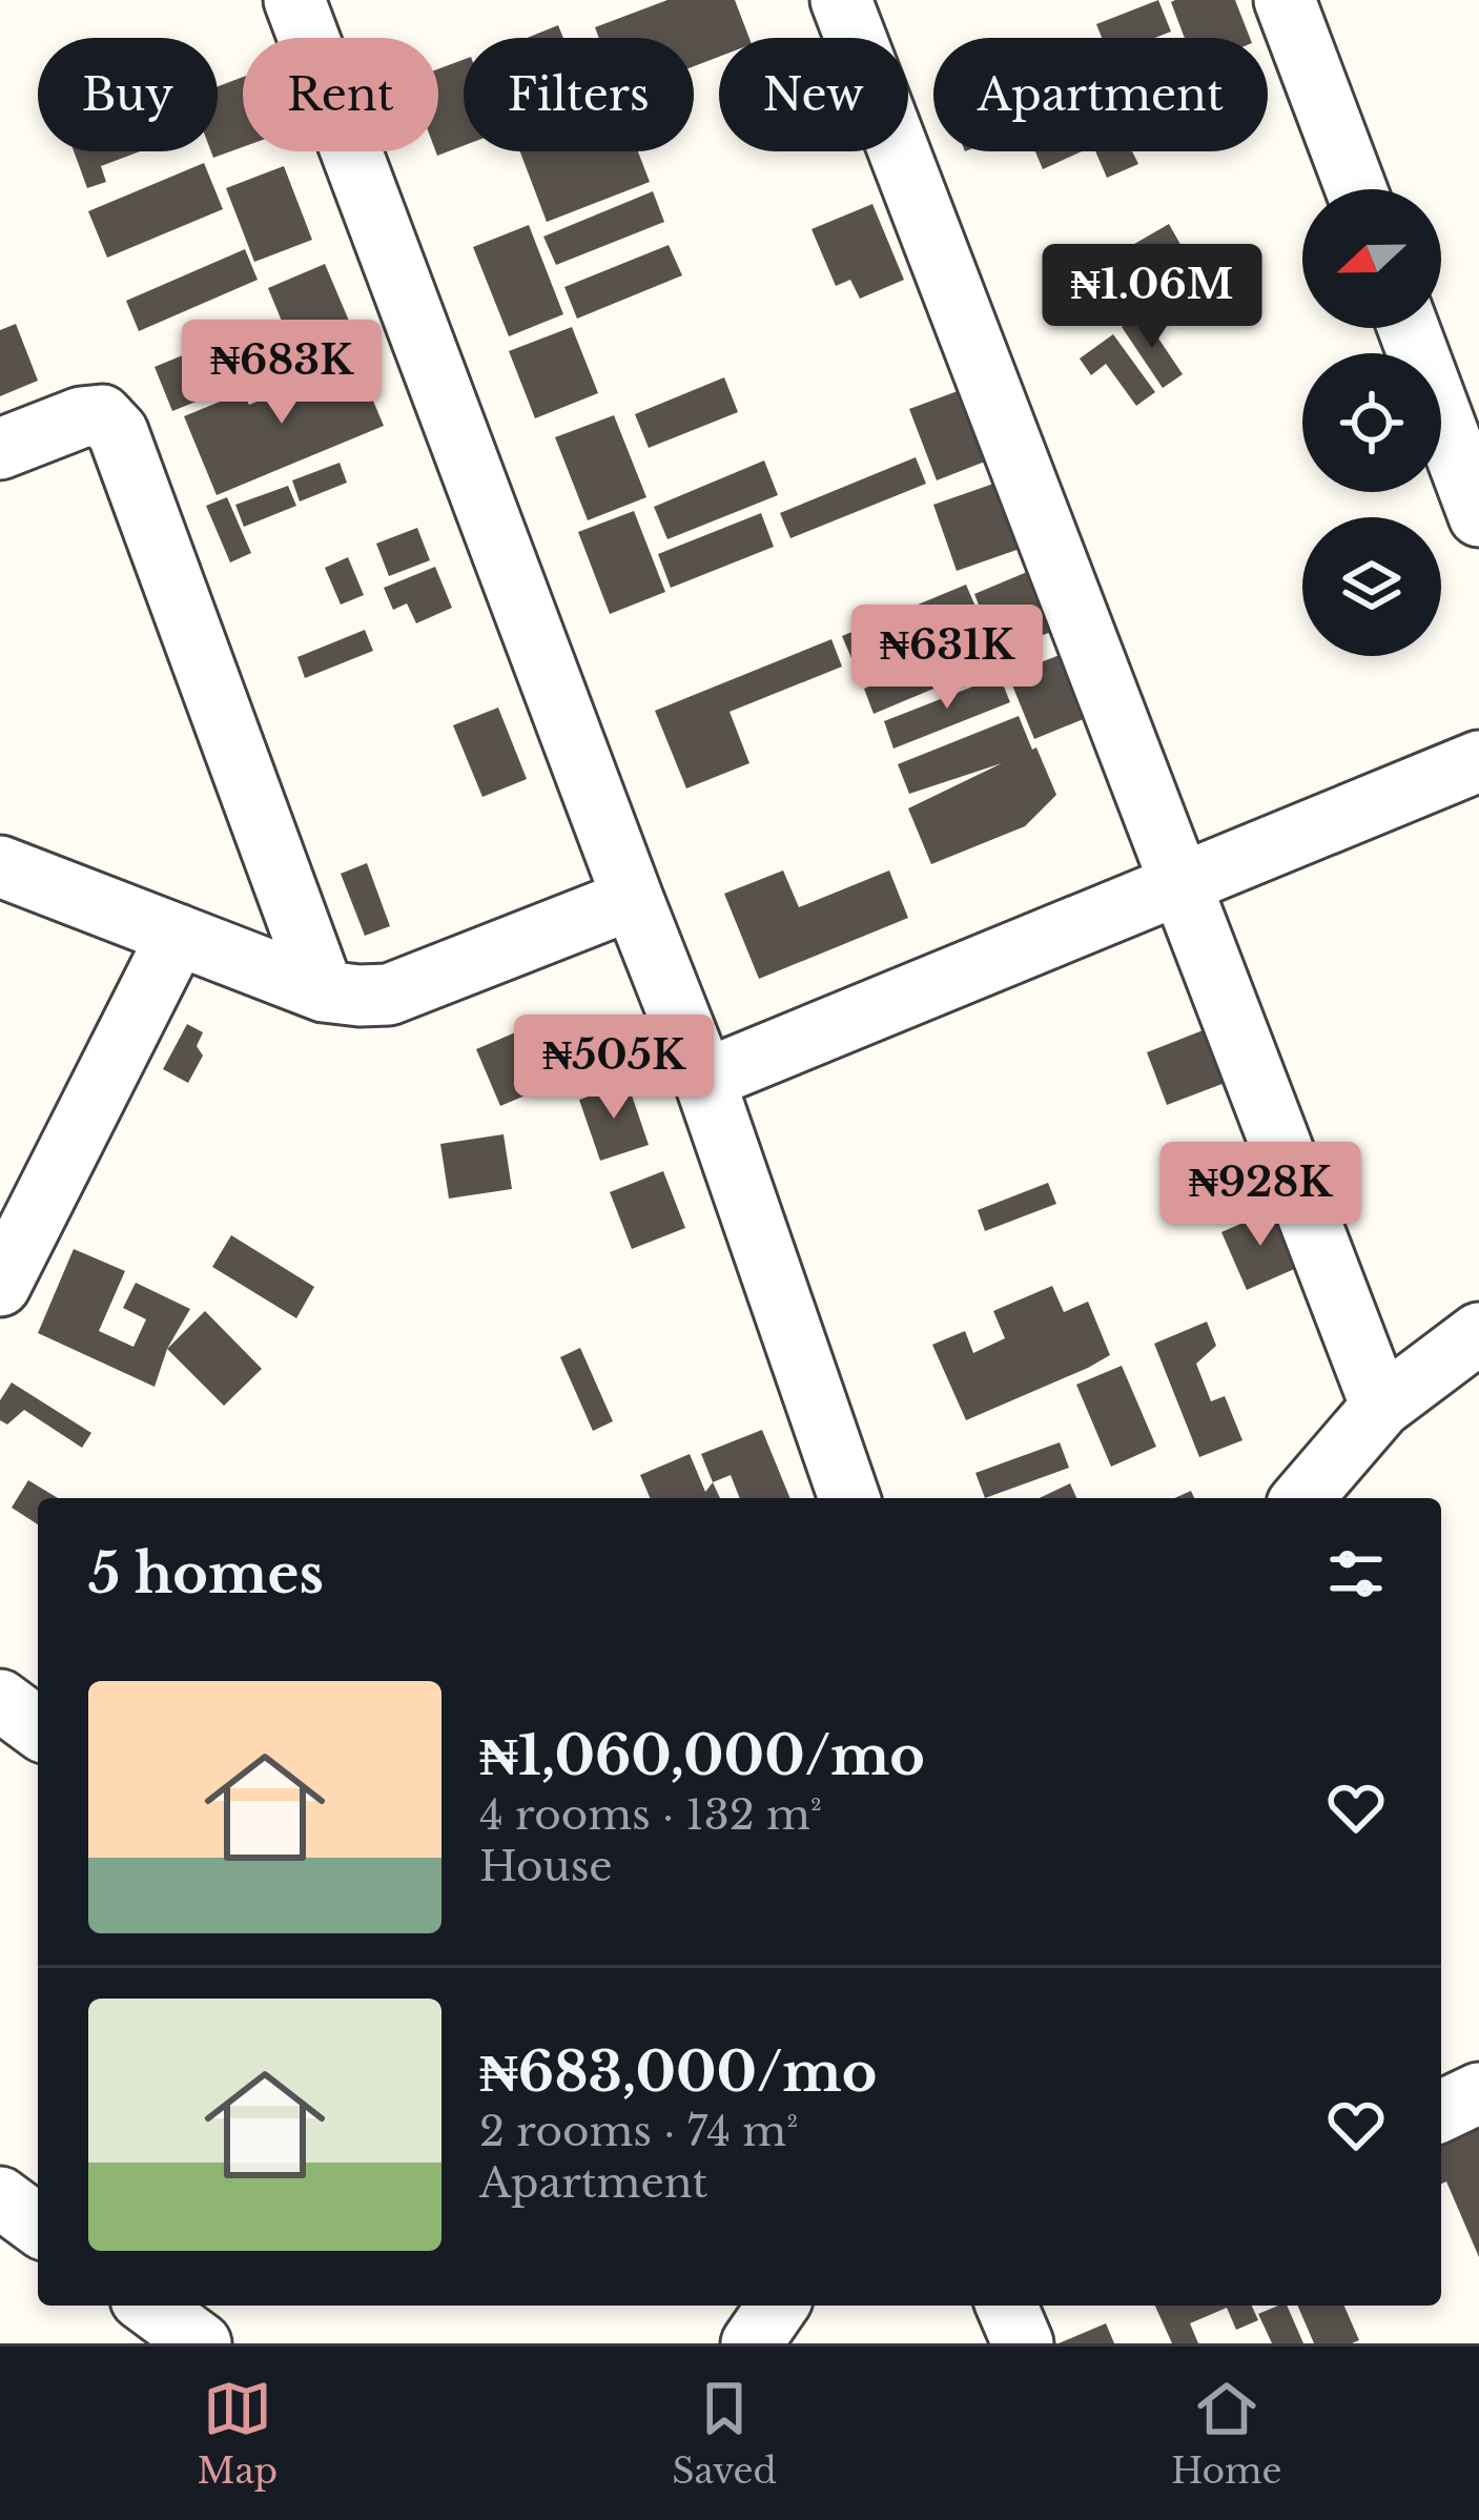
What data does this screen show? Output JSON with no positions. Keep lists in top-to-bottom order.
{
  "north": "left",
  "page": {
    "chip": [
      "Buy",
      "Rent",
      "Filters",
      "New",
      "Apartment"
    ],
    "price": [
      "₦1.06M",
      "₦683K",
      "₦631K",
      "₦505K",
      "₦928K"
    ],
    "heading": "5 homes",
    "list": [
      {
        "name": "₦1,060,000/mo",
        "note": "4 rooms · 132 m² · House"
      },
      {
        "name": "₦683,000/mo",
        "note": "2 rooms · 74 m² · Apartment"
      }
    ],
    "tabs": ["Map", "Saved", "Home"]
  }
}
